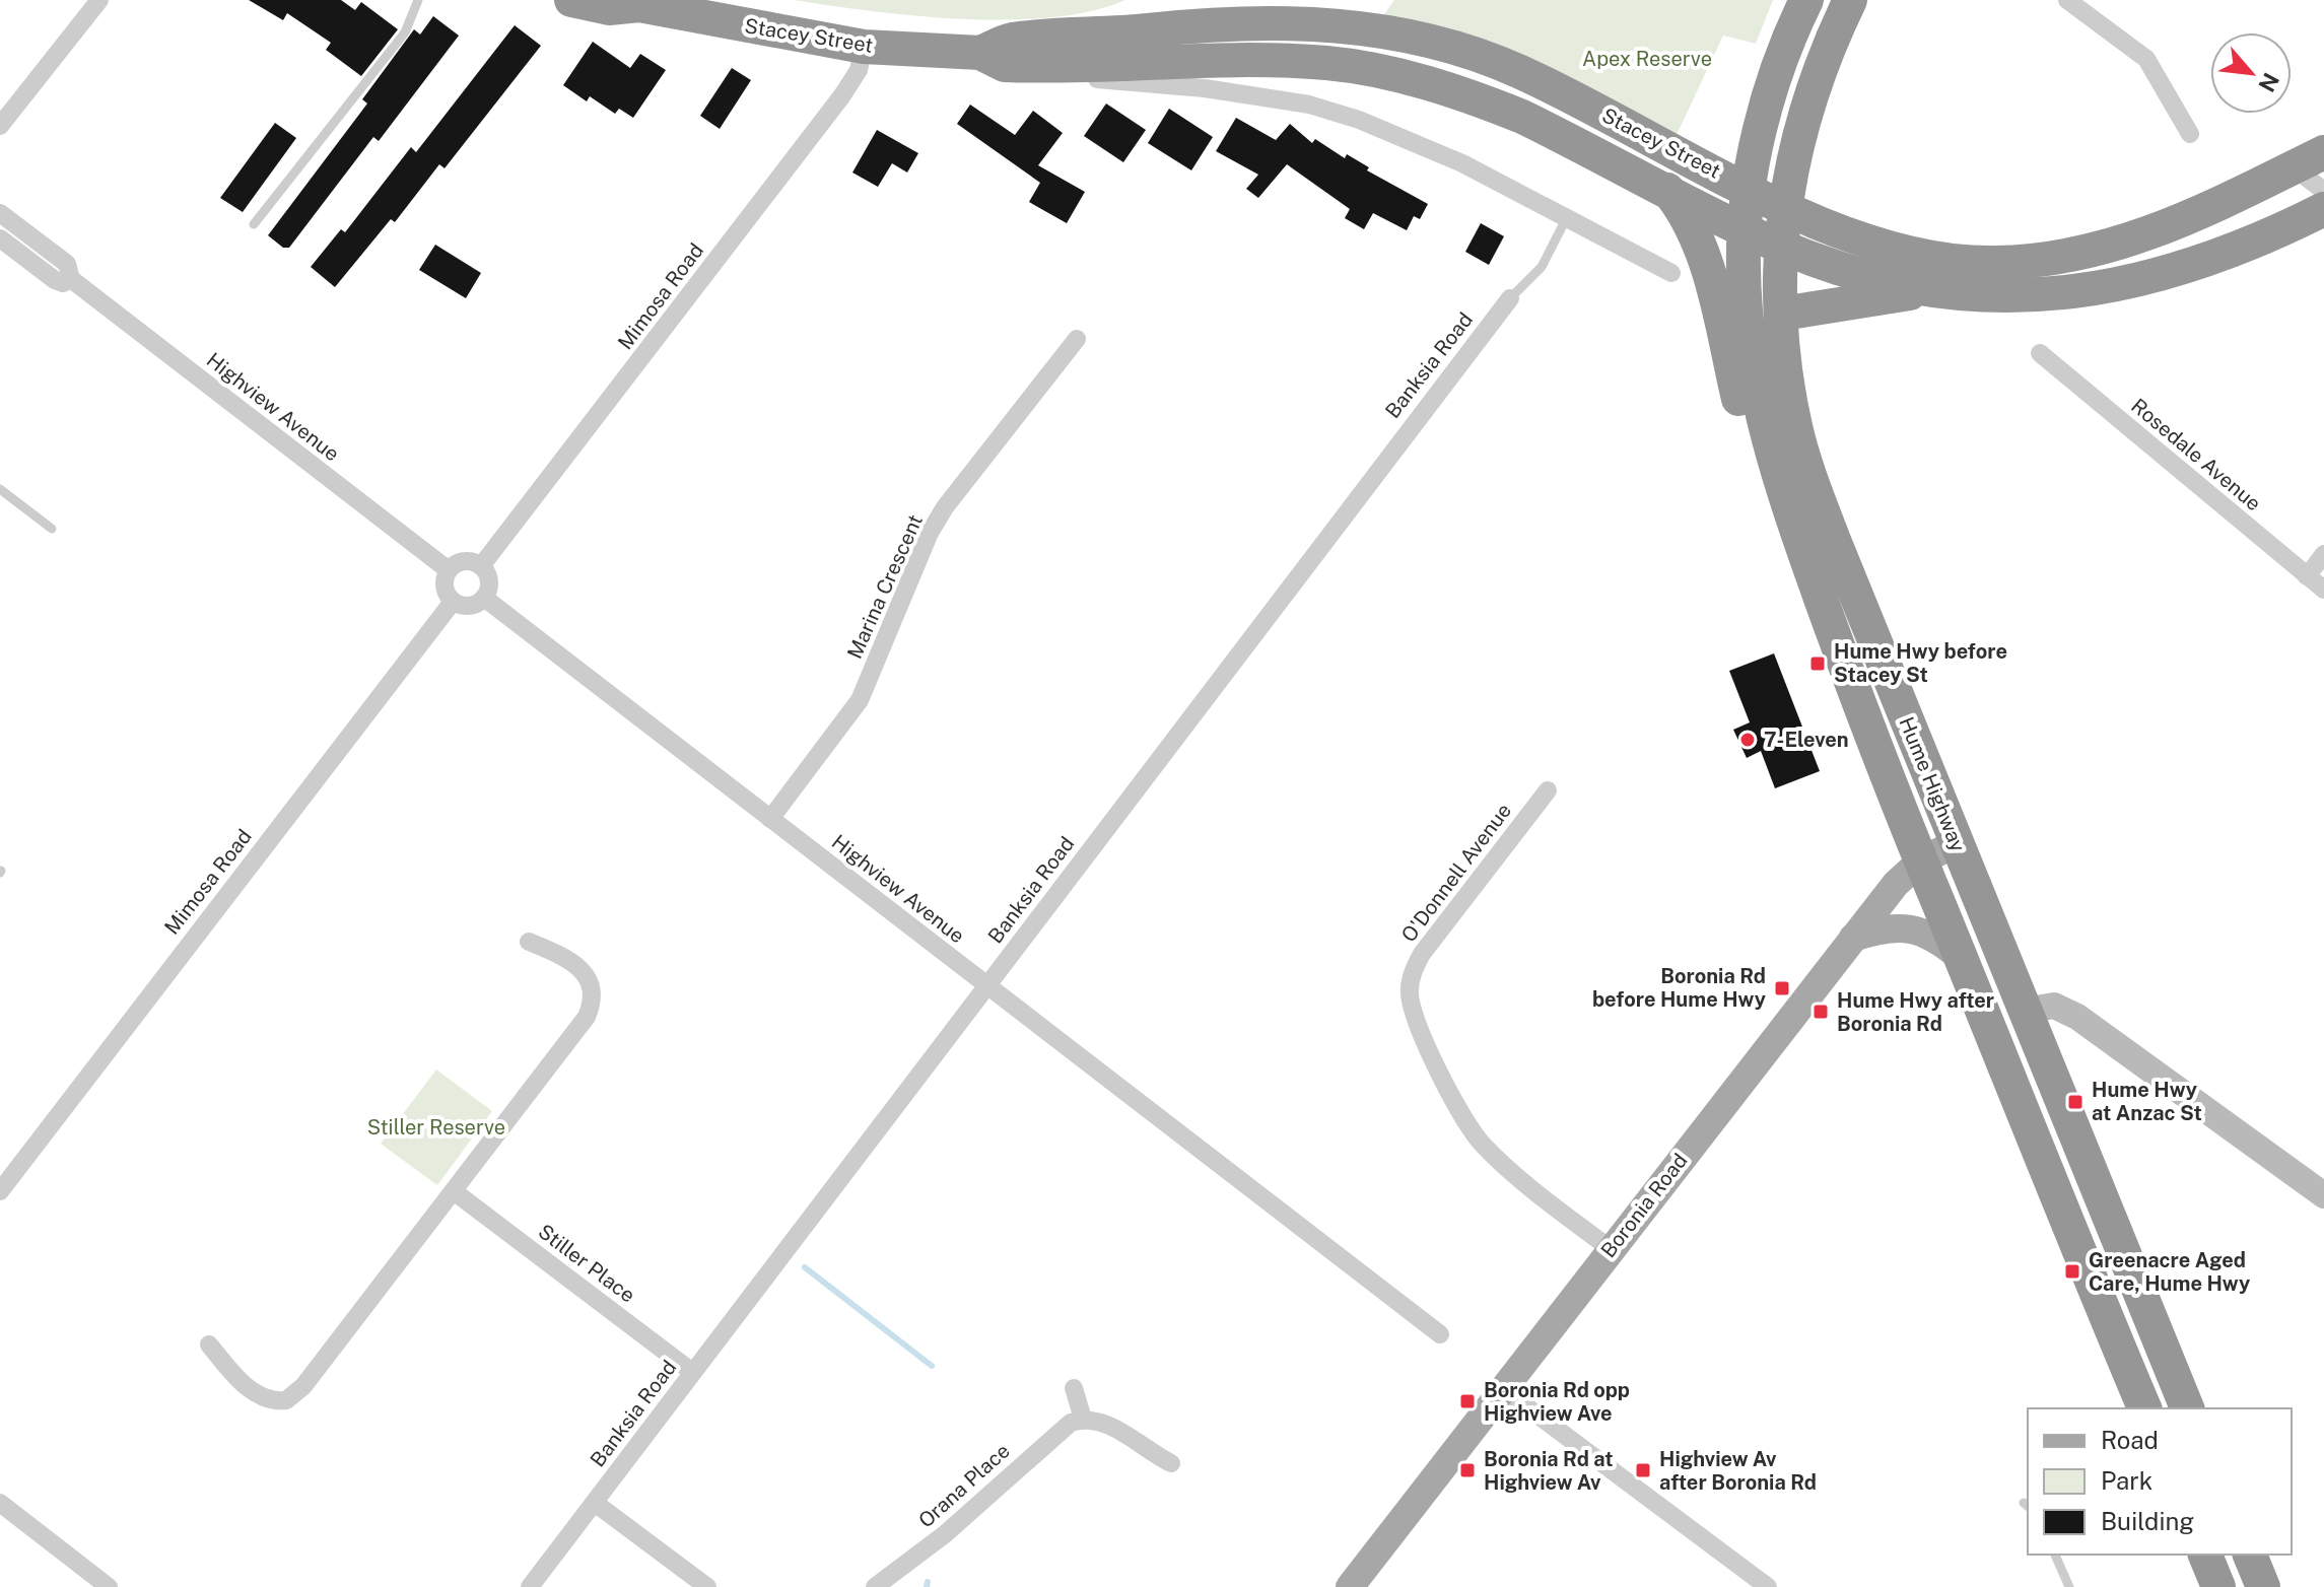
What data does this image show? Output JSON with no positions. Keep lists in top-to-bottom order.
{
  "streets": {
    "highway": ["Stacey Street", "Hume Highway"],
    "main road": ["Boronia Road"],
    "street": [
      "Mimosa Road",
      "Banksia Road",
      "Highview Avenue",
      "Rosedale Avenue",
      "Marina Crescent",
      "O'Donnell Avenue",
      "Stiller Place",
      "Orana Place"
    ]
  },
  "crossings": [
    ["Stacey Street", "Mimosa Road"],
    ["Stacey Street", "Banksia Road"],
    ["Stacey Street", "Hume Highway"],
    ["Mimosa Road", "Highview Avenue"],
    ["Banksia Road", "Highview Avenue"],
    ["Banksia Road", "Stiller Place"],
    ["Highview Avenue", "Marina Crescent"],
    ["Hume Highway", "Boronia Road"],
    ["O'Donnell Avenue", "Boronia Road"]
  ],
  "parks": ["Apex Reserve", "Stiller Reserve"],
  "places": {
    "transit": [
      "Hume Hwy before Stacey St",
      "Boronia Rd before Hume Hwy",
      "Hume Hwy after Boronia Rd",
      "Hume Hwy at Anzac St",
      "Greenacre Aged Care, Hume Hwy",
      "Boronia Rd opp Highview Ave",
      "Boronia Rd at Highview Av",
      "Highview Av after Boronia Rd"
    ],
    "other": ["7-Eleven"]
  },
  "legend": ["Road", "Park", "Building"],
  "north": "bottom right"
}
